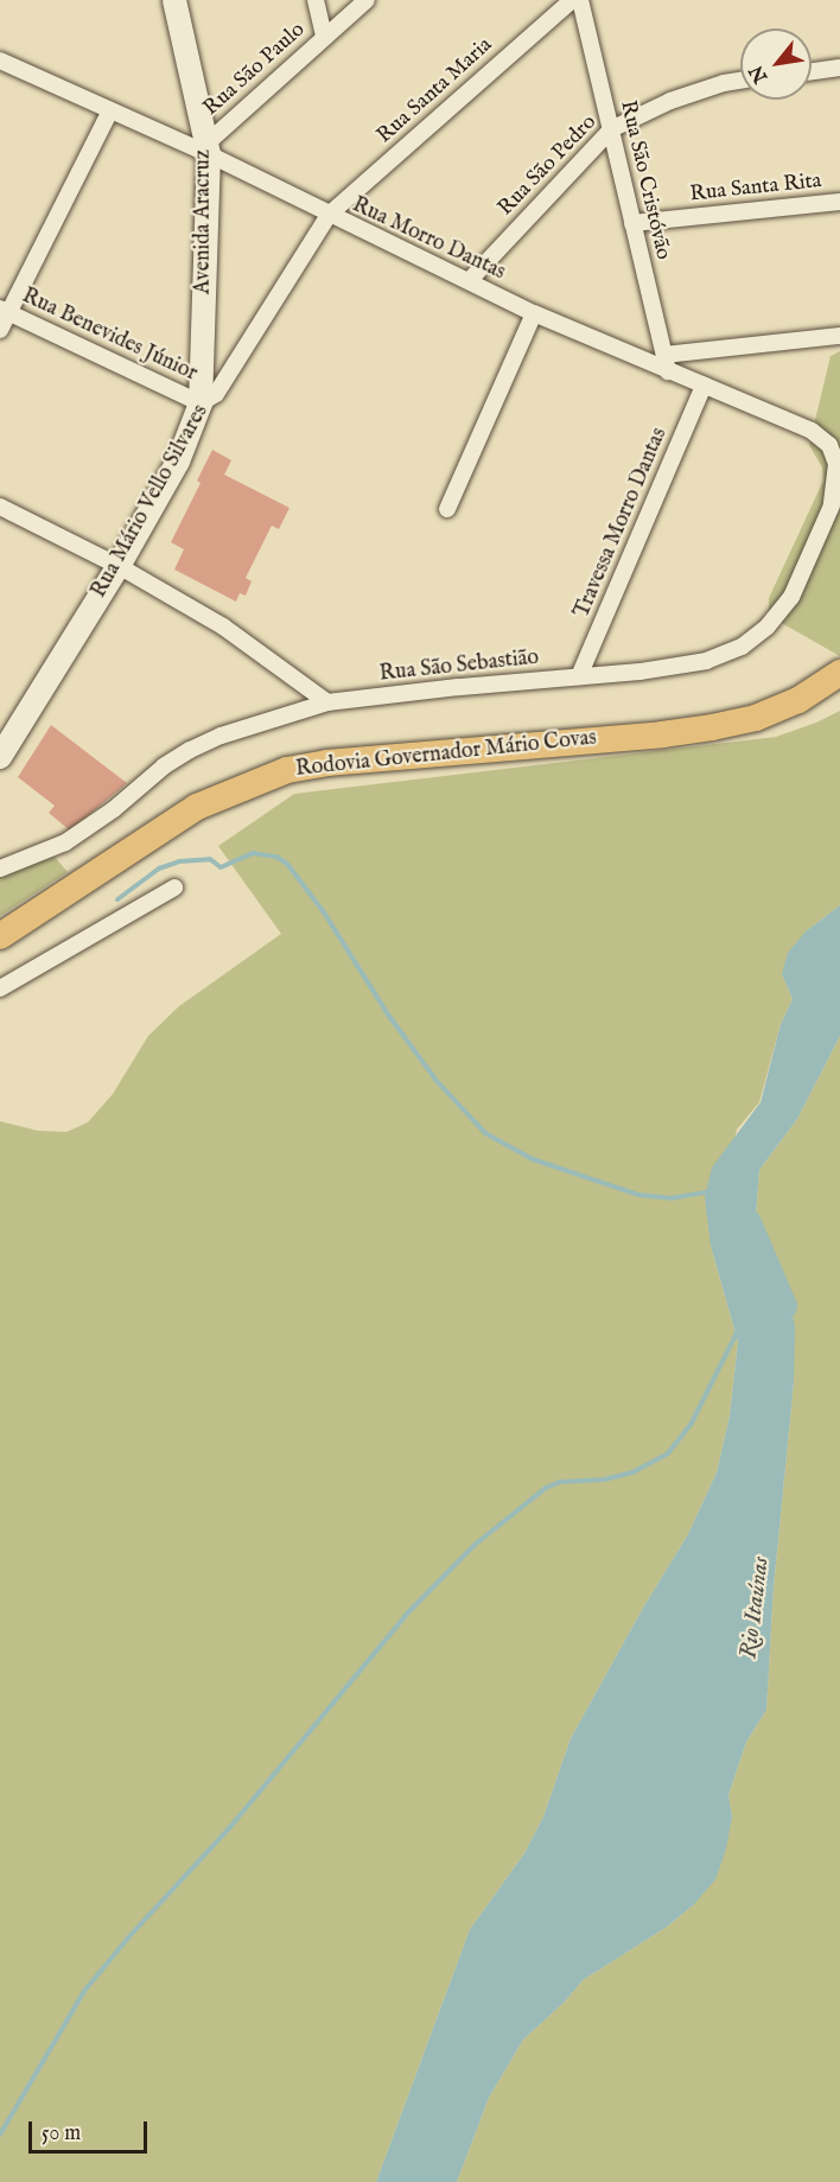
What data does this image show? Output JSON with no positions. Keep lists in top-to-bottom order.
{
  "streets": {
    "highway": ["Rodovia Governador Mário Covas"],
    "main road": ["Avenida Aracruz", "Rua Mário Vello Silvares"],
    "street": [
      "Rua São Paulo",
      "Rua Santa Maria",
      "Rua São Pedro",
      "Rua São Cristóvão",
      "Rua Santa Rita",
      "Rua Morro Dantas",
      "Rua Benevides Júnior",
      "Travessa Morro Dantas",
      "Rua São Sebastião"
    ]
  },
  "crossings": [
    ["Rua São Paulo", "Avenida Aracruz"],
    ["Rua São Paulo", "Rua Morro Dantas"],
    ["Rua Santa Maria", "Rua Morro Dantas"],
    ["Rua Santa Maria", "Rua Mário Vello Silvares"],
    ["Rua São Pedro", "Rua São Cristóvão"],
    ["Rua São Pedro", "Rua Morro Dantas"],
    ["Rua São Cristóvão", "Rua Santa Rita"],
    ["Rua São Cristóvão", "Rua Morro Dantas"],
    ["Avenida Aracruz", "Rua Morro Dantas"],
    ["Avenida Aracruz", "Rua Benevides Júnior"],
    ["Avenida Aracruz", "Rua Mário Vello Silvares"],
    ["Rua Morro Dantas", "Rua Mário Vello Silvares"],
    ["Rua Morro Dantas", "Travessa Morro Dantas"],
    ["Rua Morro Dantas", "Rua São Sebastião"],
    ["Rua Benevides Júnior", "Rua Mário Vello Silvares"],
    ["Travessa Morro Dantas", "Rua São Sebastião"]
  ],
  "water": ["Rio Itaúnas"],
  "scale_bar": "50 m",
  "north": "bottom left"
}
